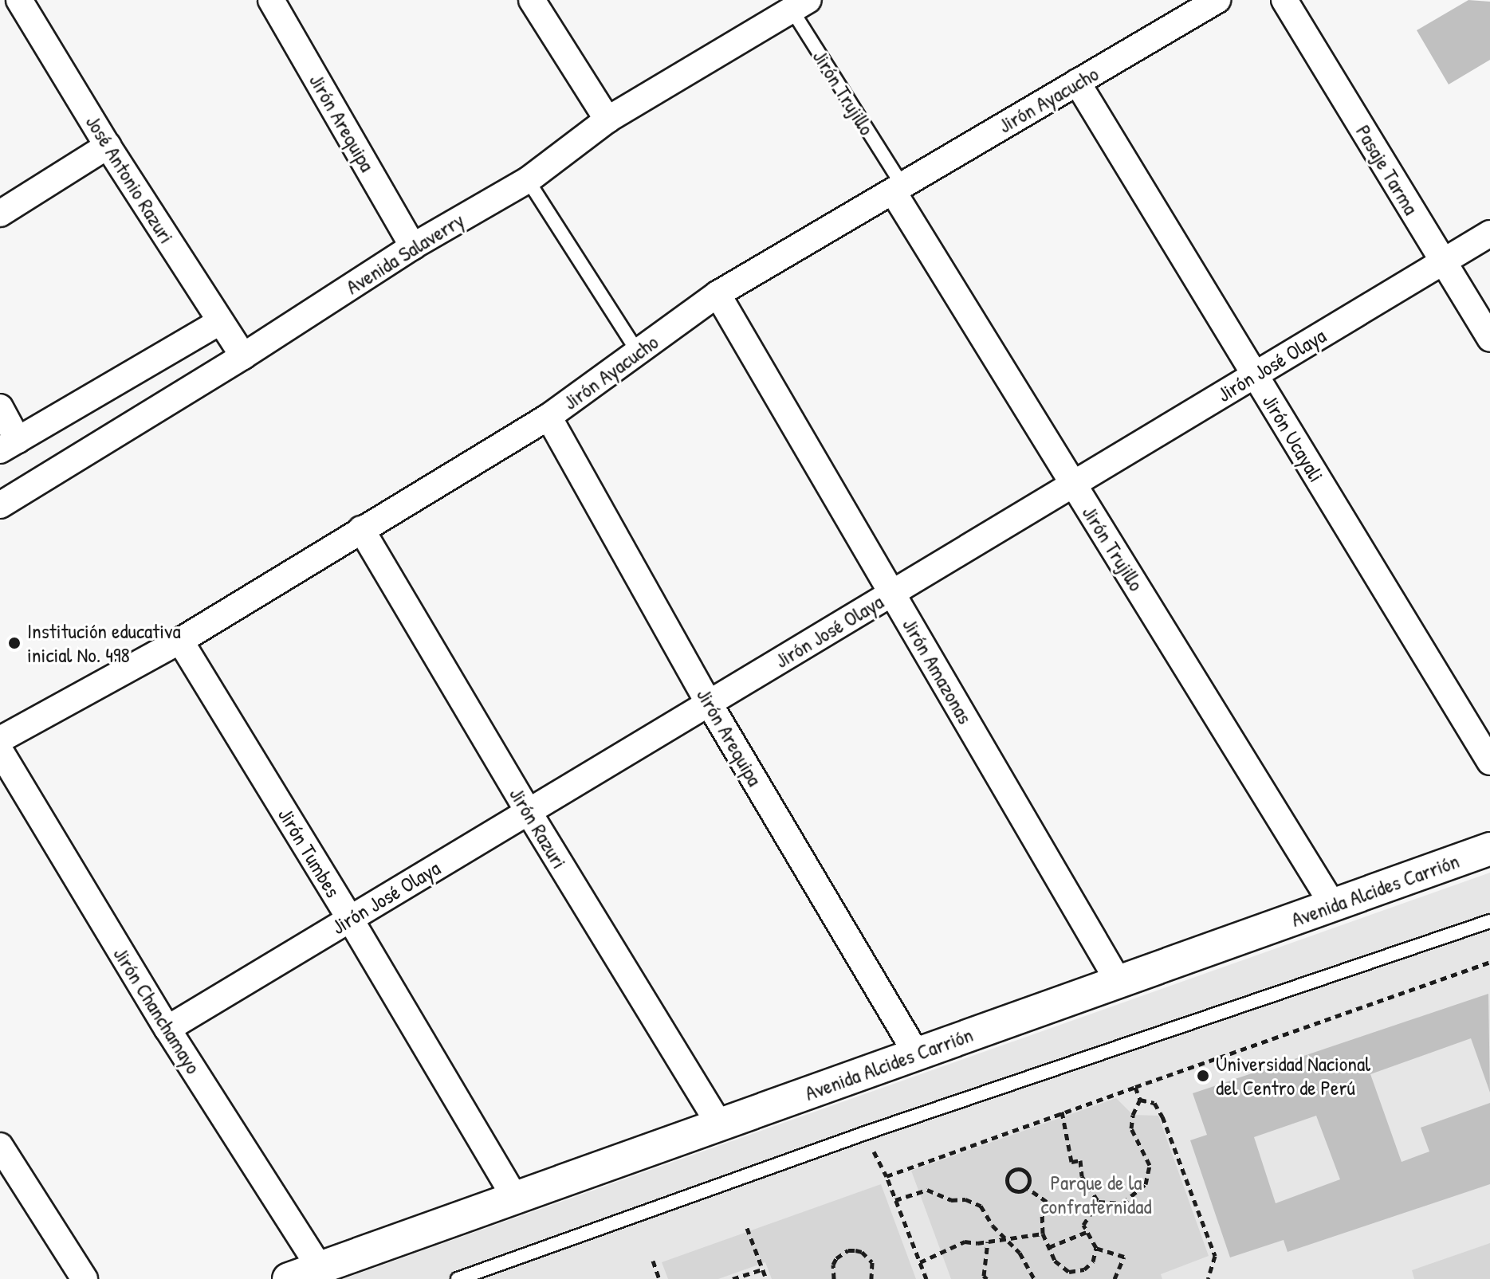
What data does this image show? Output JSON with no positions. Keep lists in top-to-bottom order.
{
  "streets": {
    "street": [
      "Jirón Trujillo",
      "Jirón Ayacucho",
      "Jirón Arequipa",
      "Pasaje Tarma",
      "José Antonio Razuri",
      "Avenida Salaverry",
      "Jirón José Olaya",
      "Jirón Ucayali",
      "Jirón Amazonas",
      "Jirón Razuri",
      "Jirón Tumbes",
      "Avenida Alcides Carrión",
      "Jirón Chanchamayo"
    ]
  },
  "crossings": [
    ["Jirón Trujillo", "Jirón Ayacucho"],
    ["Jirón Trujillo", "Avenida Salaverry"],
    ["Jirón Trujillo", "Jirón José Olaya"],
    ["Jirón Trujillo", "Avenida Alcides Carrión"],
    ["Jirón Ayacucho", "Jirón Arequipa"],
    ["Jirón Ayacucho", "Jirón Ucayali"],
    ["Jirón Ayacucho", "Jirón Amazonas"],
    ["Jirón Ayacucho", "Jirón Razuri"],
    ["Jirón Ayacucho", "Jirón Tumbes"],
    ["Jirón Arequipa", "Avenida Salaverry"],
    ["Jirón Arequipa", "Jirón José Olaya"],
    ["Jirón Arequipa", "Avenida Alcides Carrión"],
    ["Pasaje Tarma", "Jirón José Olaya"],
    ["José Antonio Razuri", "Avenida Salaverry"],
    ["Jirón José Olaya", "Jirón Ucayali"],
    ["Jirón José Olaya", "Jirón Amazonas"],
    ["Jirón José Olaya", "Jirón Razuri"],
    ["Jirón José Olaya", "Jirón Tumbes"],
    ["Jirón José Olaya", "Jirón Chanchamayo"],
    ["Jirón Amazonas", "Avenida Alcides Carrión"],
    ["Jirón Razuri", "Avenida Alcides Carrión"],
    ["Jirón Tumbes", "Avenida Alcides Carrión"],
    ["Avenida Alcides Carrión", "Jirón Chanchamayo"]
  ],
  "parks": ["Parque de la confraternidad"],
  "places": ["Institución educativa inicial No. 498", "Universidad Nacional del Centro de Perú"]
}
